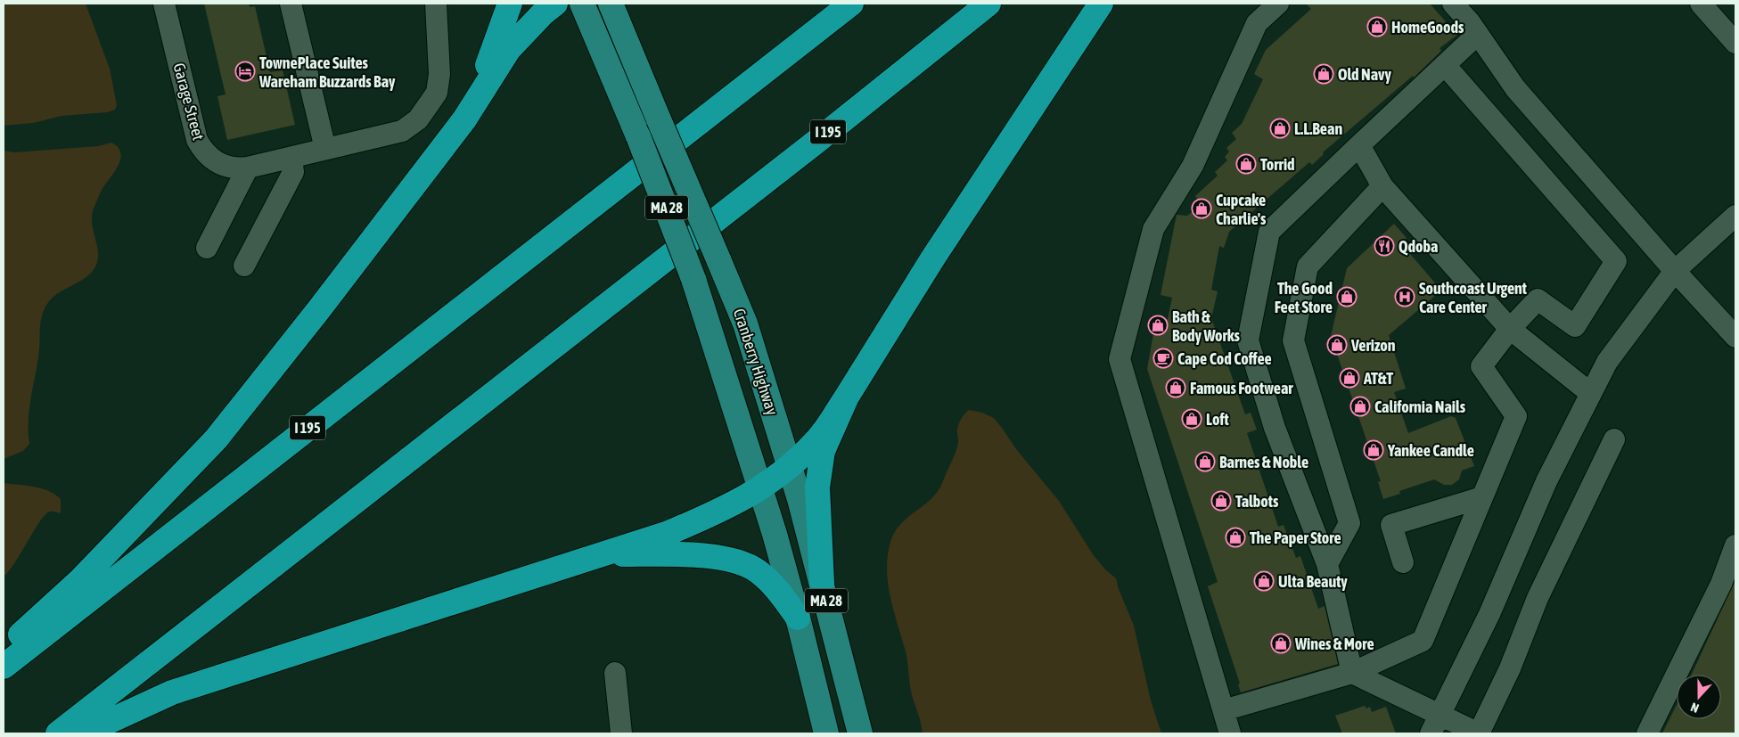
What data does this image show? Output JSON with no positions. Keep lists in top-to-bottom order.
{
  "streets": {
    "highway": ["I 195"],
    "main road": ["MA 28", "Cranberry Highway"],
    "street": ["Garage Street"]
  },
  "places": {
    "shop": [
      "HomeGoods",
      "Old Navy",
      "L.L.Bean",
      "Torrid",
      "Cupcake Charlie's",
      "The Good Feet Store",
      "Bath & Body Works",
      "Verizon",
      "AT&T",
      "Famous Footwear",
      "California Nails",
      "Loft",
      "Yankee Candle",
      "Barnes & Noble",
      "Talbots",
      "The Paper Store",
      "Ulta Beauty",
      "Wines & More"
    ],
    "hotel": ["TownePlace Suites Wareham Buzzards Bay"],
    "restaurant": ["Qdoba"],
    "hospital": ["Southcoast Urgent Care Center"],
    "cafe": ["Cape Cod Coffee"]
  },
  "north": "bottom"
}
